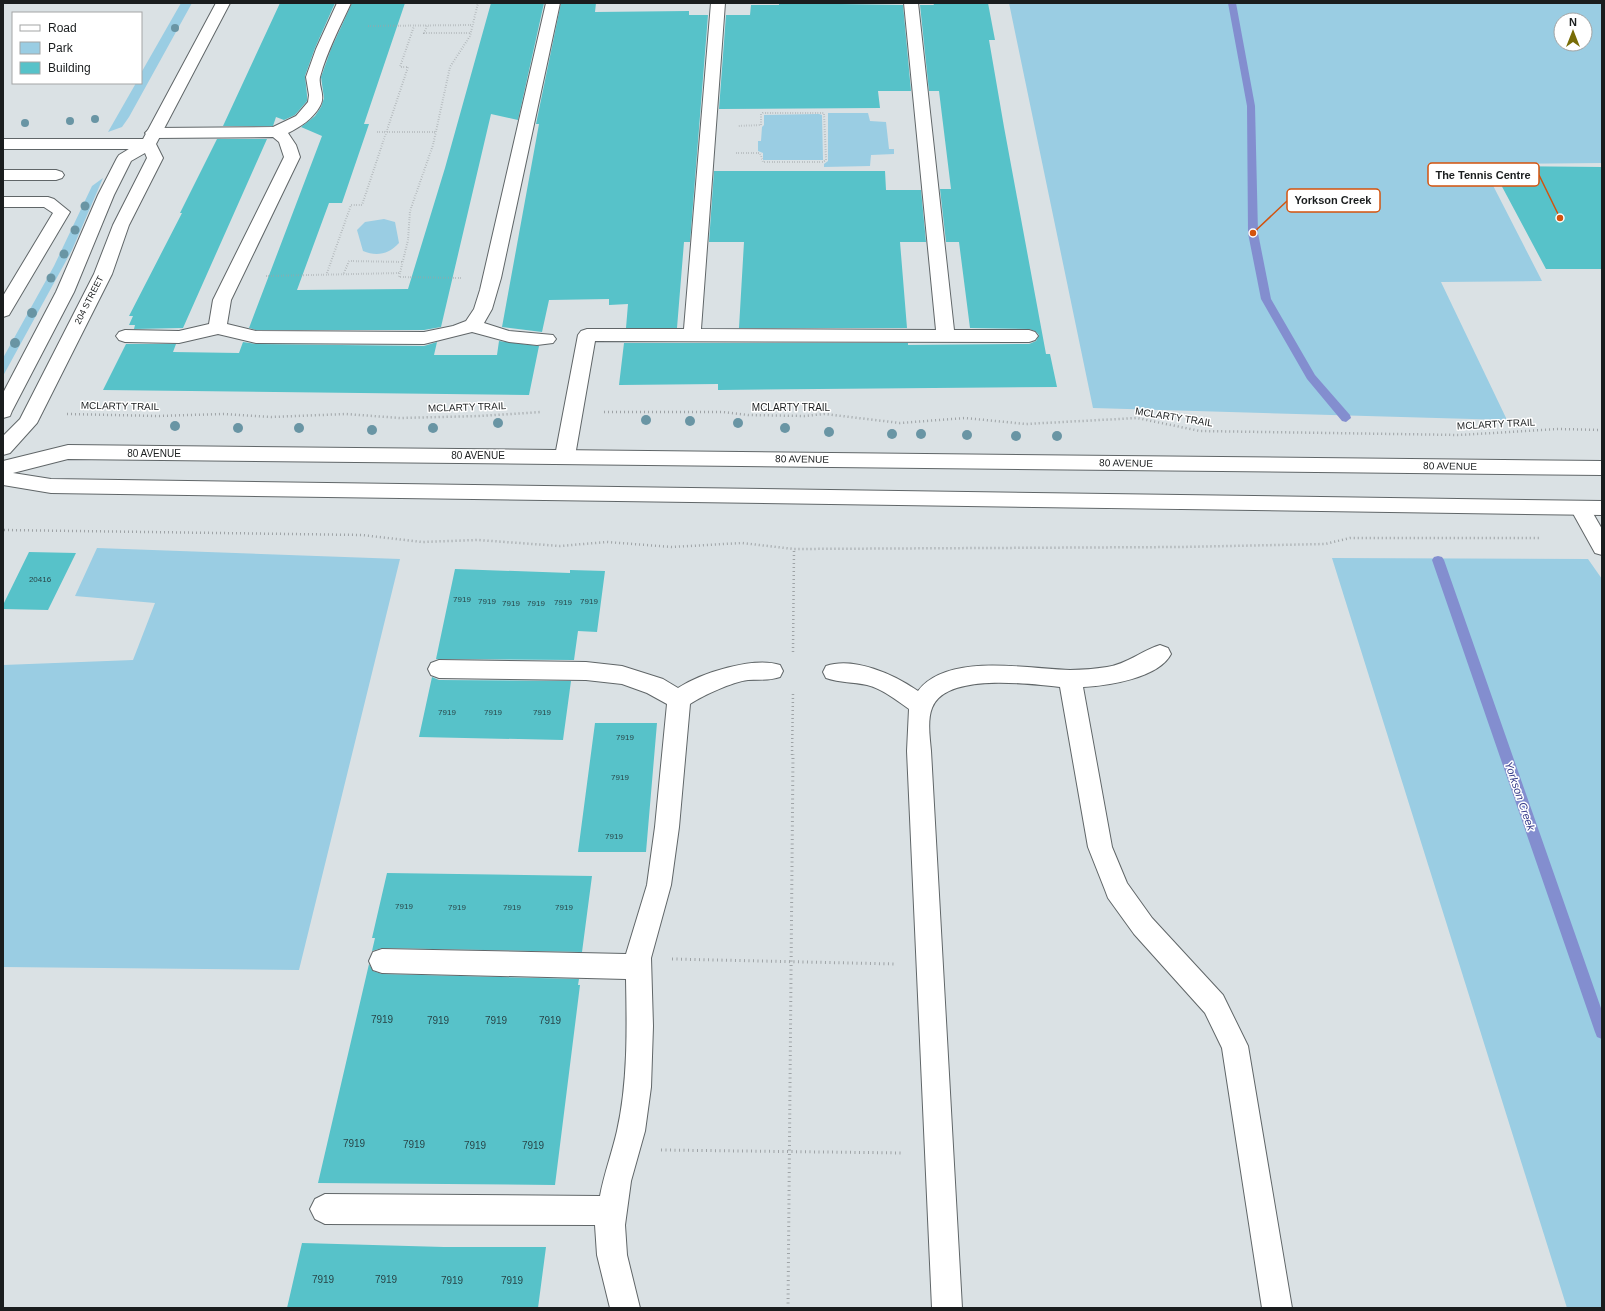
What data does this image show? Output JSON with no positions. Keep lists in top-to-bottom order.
{
  "streets": {
    "main road": ["204 STREET", "80 AVENUE"],
    "path": ["MCLARTY TRAIL"]
  },
  "water": ["Yorkson Creek"],
  "places": ["The Tennis Centre", "Yorkson Creek"],
  "house_numbers": [
    "20416",
    "7919",
    "7919",
    "7919",
    "7919",
    "7919",
    "7919",
    "7919",
    "7919",
    "7919",
    "7919",
    "7919",
    "7919",
    "7919",
    "7919",
    "7919",
    "7919",
    "7919",
    "7919",
    "7919",
    "7919",
    "7919",
    "7919",
    "7919",
    "7919",
    "7919",
    "7919",
    "7919",
    "7919"
  ],
  "legend": ["Road", "Park", "Building"],
  "north": "top"
}
